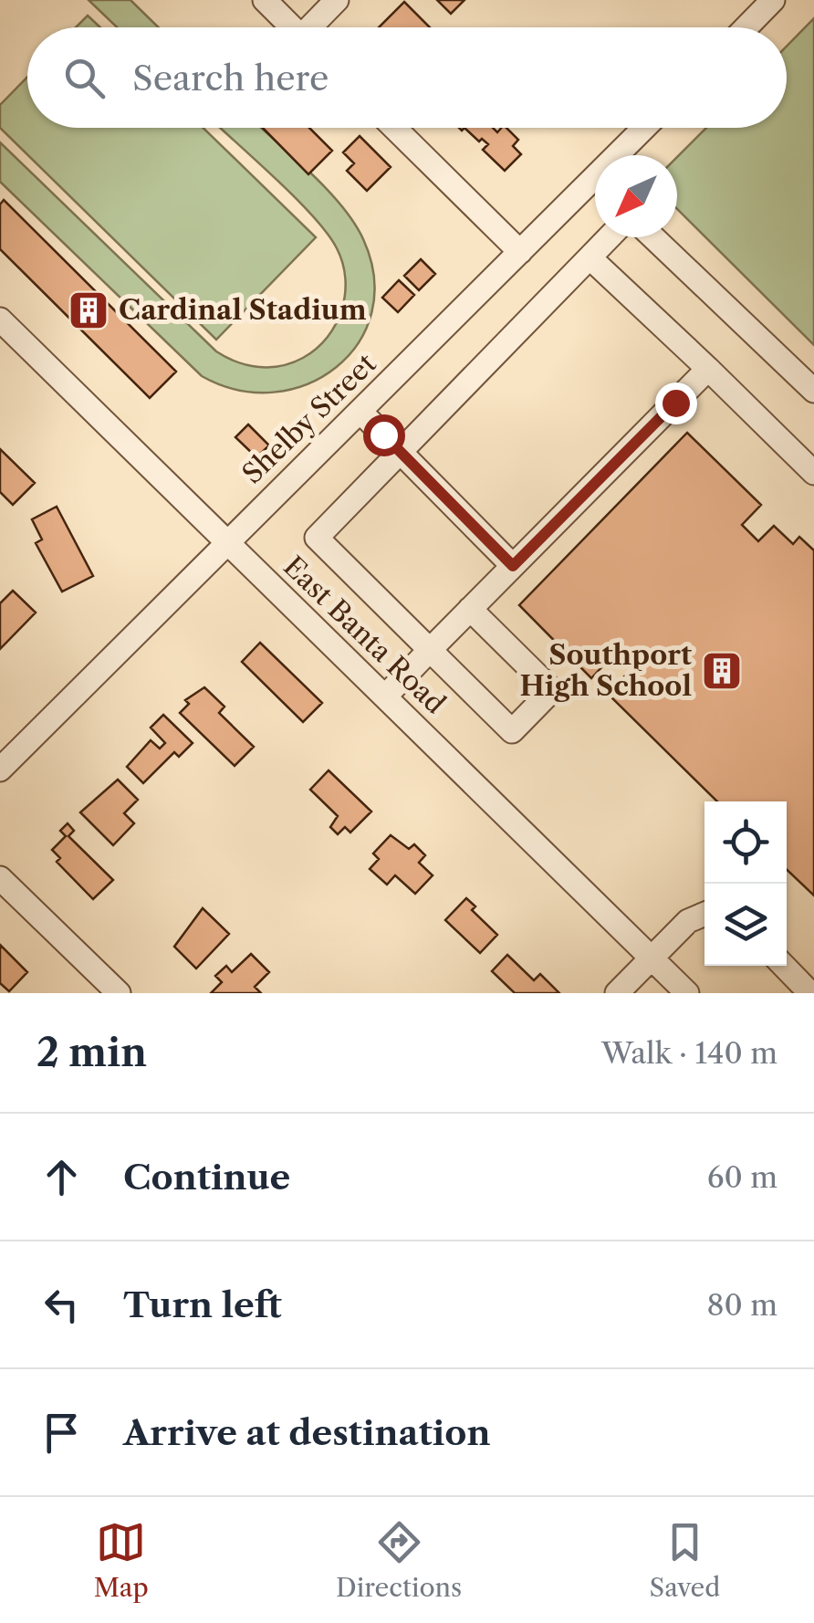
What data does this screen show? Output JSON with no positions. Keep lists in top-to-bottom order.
{
  "streets": {
    "street": ["Shelby Street", "East Banta Road"]
  },
  "crossings": [
    ["Shelby Street", "East Banta Road"]
  ],
  "places": {
    "building": ["Cardinal Stadium", "Southport High School"]
  },
  "north": "bottom left",
  "page": {
    "search": "Search here",
    "heading": ["2 min", "Walk · 140 m"],
    "list": [
      ["Continue", "60 m"],
      ["Turn left", "80 m"],
      "Arrive at destination"
    ],
    "nav": ["Map", "Directions", "Saved"]
  }
}
